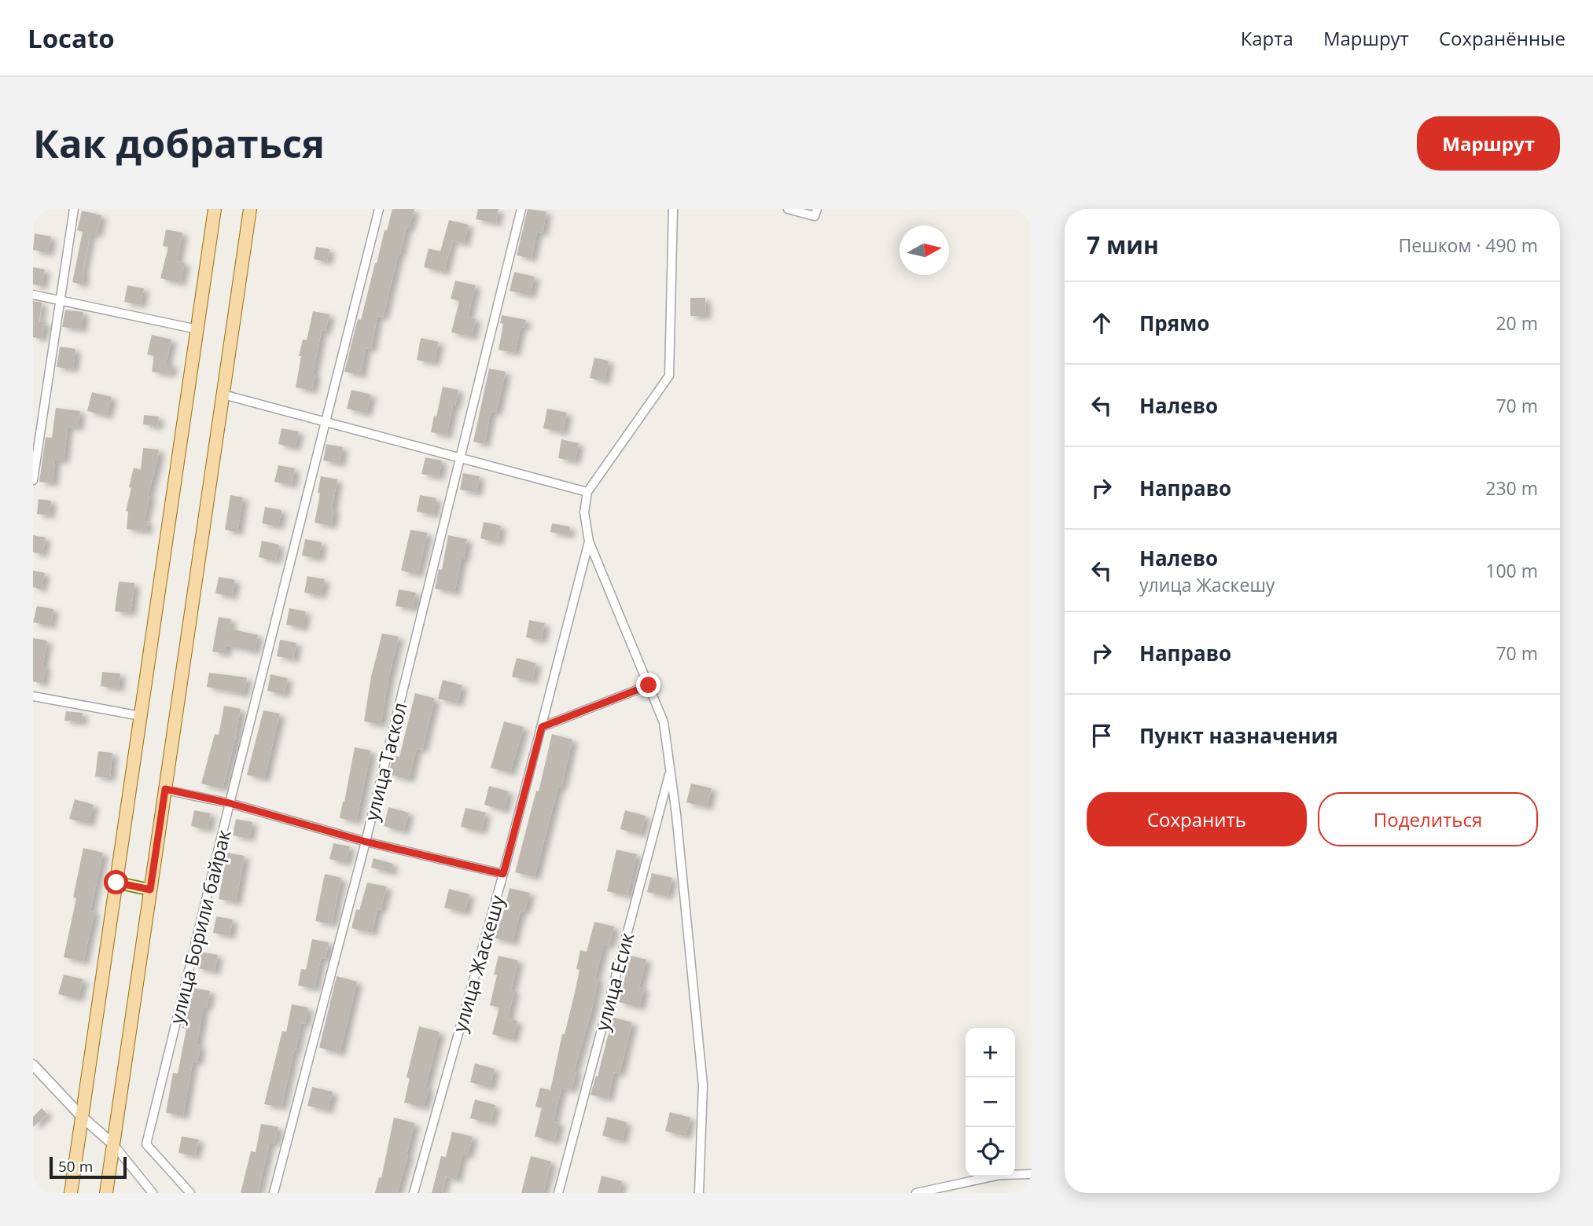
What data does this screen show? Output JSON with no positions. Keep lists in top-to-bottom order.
{
  "streets": {
    "street": [
      "улица Таскол",
      "улица Борили байрак",
      "улица Жаскешу",
      "улица Есик"
    ]
  },
  "scale_bar": "50 m",
  "north": "right",
  "page": {
    "header": "Locato",
    "nav": ["Карта", "Маршрут", "Сохранённые"],
    "buttons": [
      "Маршрут",
      ["Сохранить", "Поделиться"]
    ],
    "title": "Как добраться",
    "heading": ["7 мин", "Пешком · 490 m"],
    "list": [
      ["Прямо", "20 m"],
      ["Налево", "70 m"],
      ["Направо", "230 m"],
      ["Налево", "улица Жаскешу", "100 m"],
      ["Направо", "70 m"],
      "Пункт назначения"
    ],
    "map_buttons": ["+", "−"],
    "scale": "50 m"
  }
}
